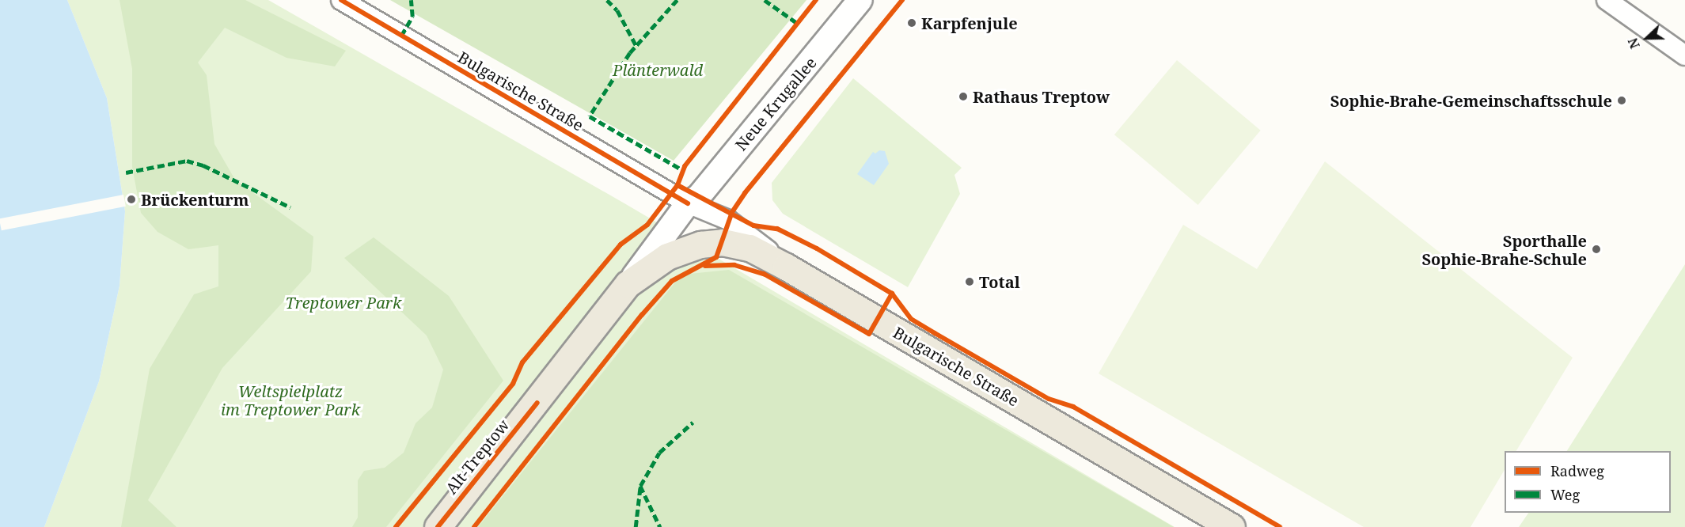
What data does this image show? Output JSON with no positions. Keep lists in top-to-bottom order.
{
  "streets": {
    "main road": ["Bulgarische Straße", "Alt-Treptow"],
    "street": ["Neue Krugallee"]
  },
  "crossings": [
    ["Bulgarische Straße", "Neue Krugallee"],
    ["Bulgarische Straße", "Alt-Treptow"],
    ["Neue Krugallee", "Alt-Treptow"]
  ],
  "parks": ["Plänterwald", "Treptower Park", "Weltspielplatz im Treptower Park"],
  "places": [
    "Karpfenjule",
    "Rathaus Treptow",
    "Sophie-Brahe-Gemeinschaftsschule",
    "Brückenturm",
    "Sporthalle Sophie-Brahe-Schule",
    "Total"
  ],
  "legend": ["Radweg", "Weg"],
  "north": "left"
}
